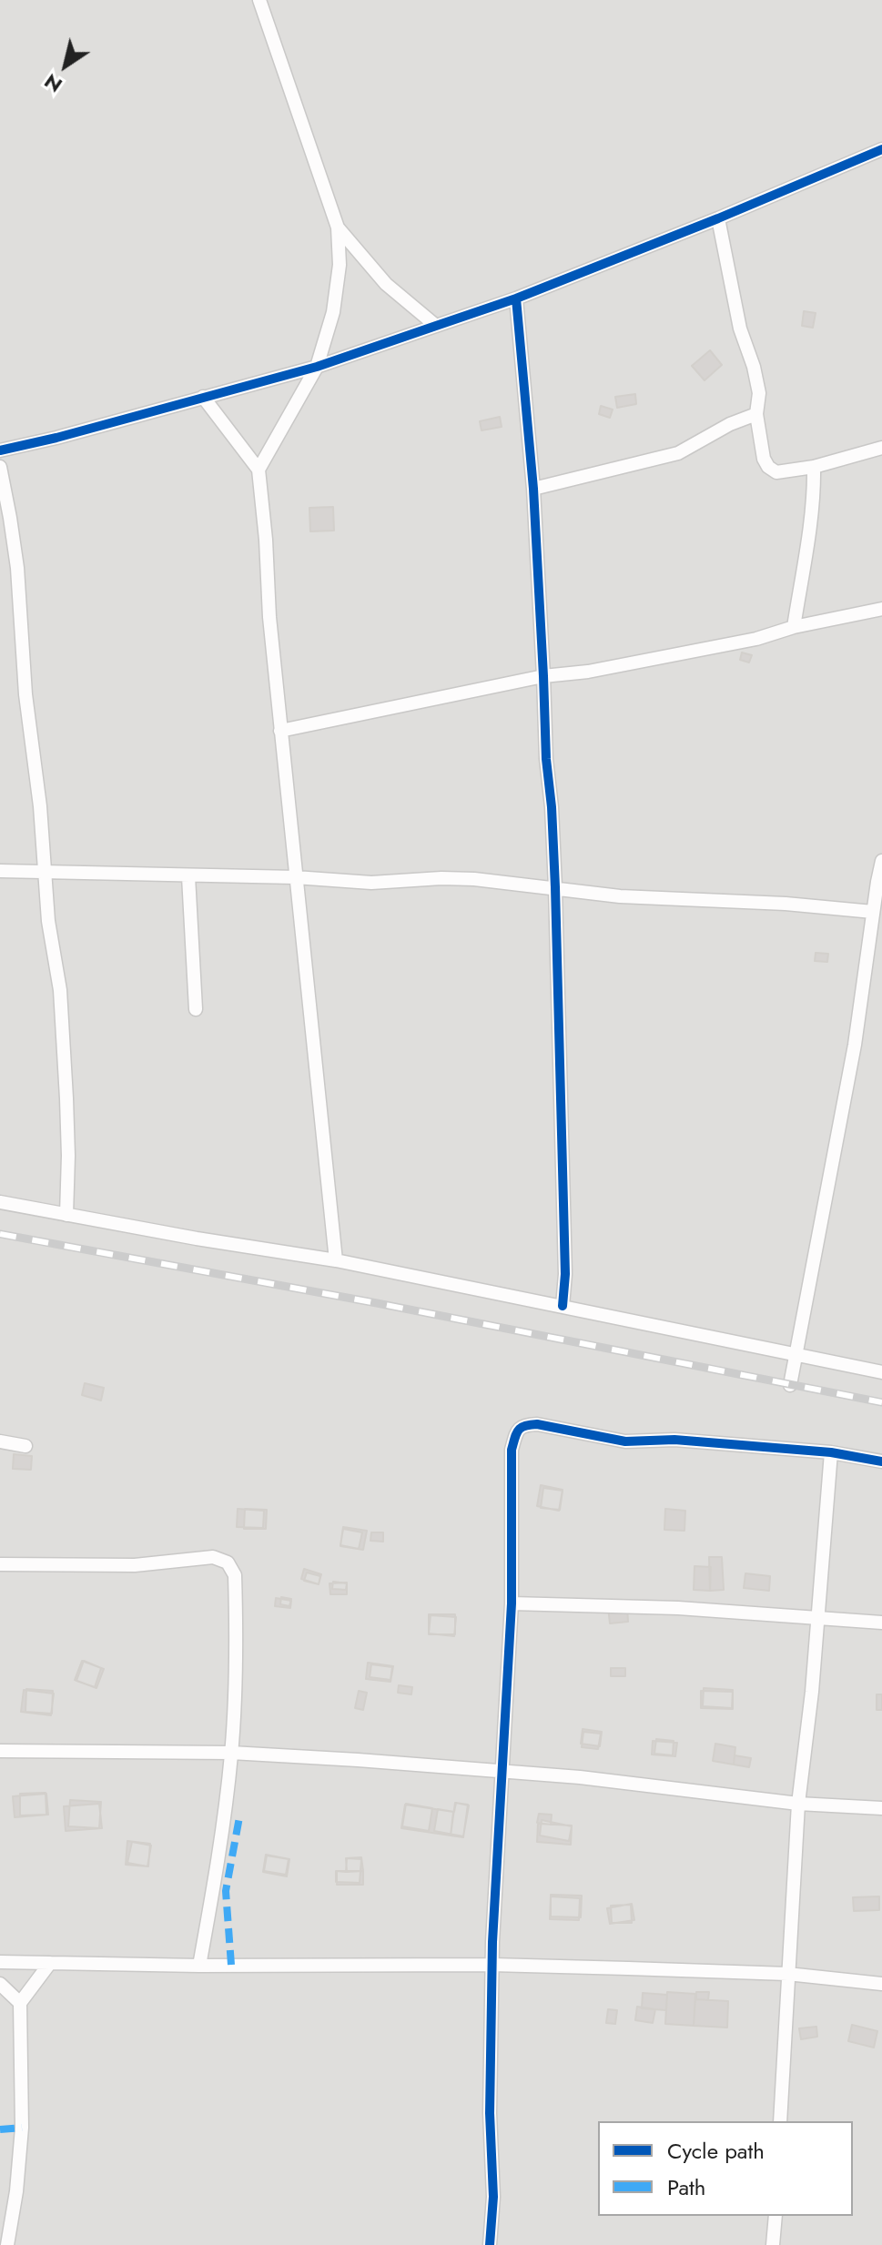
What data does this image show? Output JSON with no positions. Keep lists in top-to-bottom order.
{
  "legend": ["Cycle path", "Path"],
  "north": "bottom left"
}
